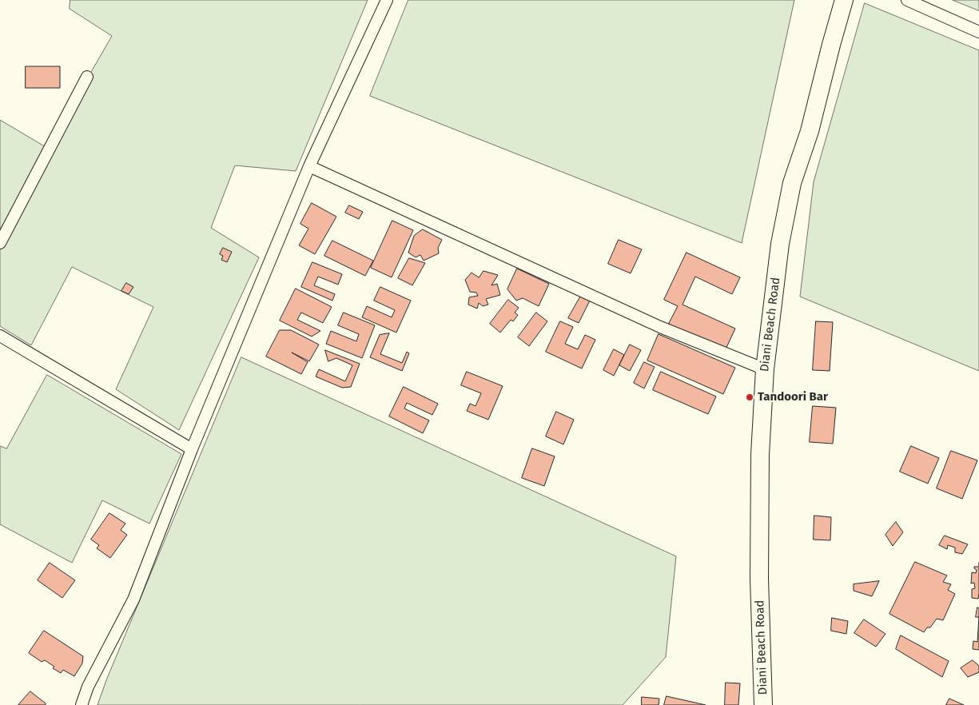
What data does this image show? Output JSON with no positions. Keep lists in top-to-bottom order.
{
  "streets": {
    "main road": ["Diani Beach Road"]
  },
  "places": ["Tandoori Bar"]
}
